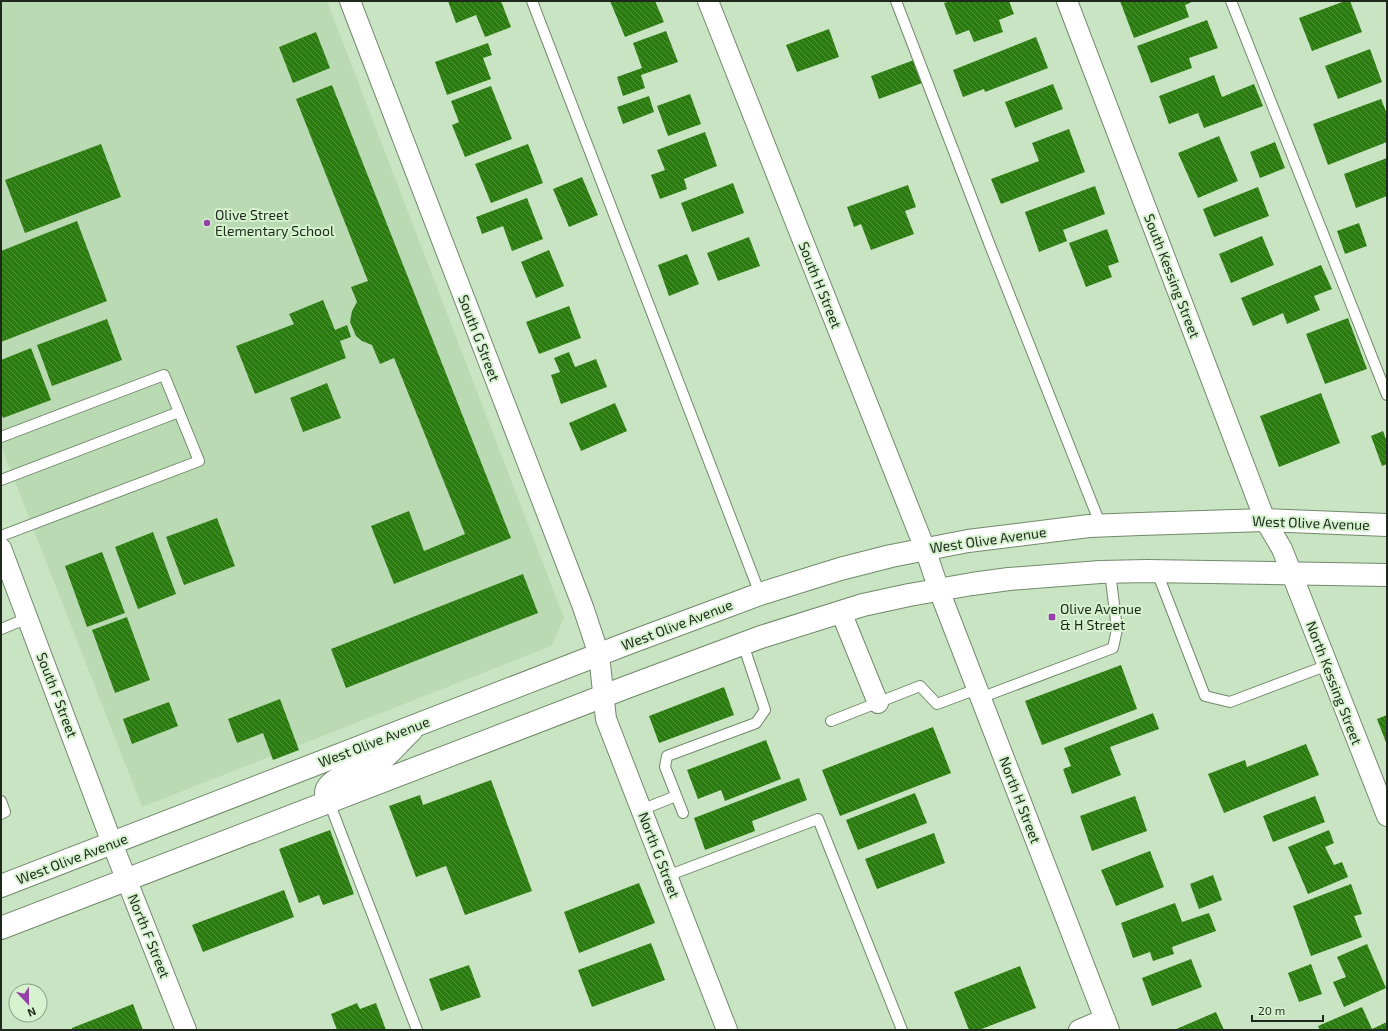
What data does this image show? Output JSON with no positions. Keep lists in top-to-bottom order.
{
  "streets": {
    "main road": ["West Olive Avenue"],
    "street": [
      "South Kessing Street",
      "South H Street",
      "South G Street",
      "North Kessing Street",
      "South F Street",
      "North H Street",
      "North G Street",
      "North F Street"
    ]
  },
  "crossings": [
    ["South Kessing Street", "West Olive Avenue"],
    ["South Kessing Street", "North Kessing Street"],
    ["South H Street", "West Olive Avenue"],
    ["South H Street", "North H Street"],
    ["South G Street", "West Olive Avenue"],
    ["South G Street", "North G Street"],
    ["West Olive Avenue", "South F Street"],
    ["West Olive Avenue", "North H Street"],
    ["West Olive Avenue", "North F Street"],
    ["South F Street", "North F Street"]
  ],
  "places": {
    "other": ["Olive Street Elementary School"],
    "transit": ["Olive Avenue & H Street"]
  },
  "scale_bar": "20 m",
  "north": "bottom"
}
